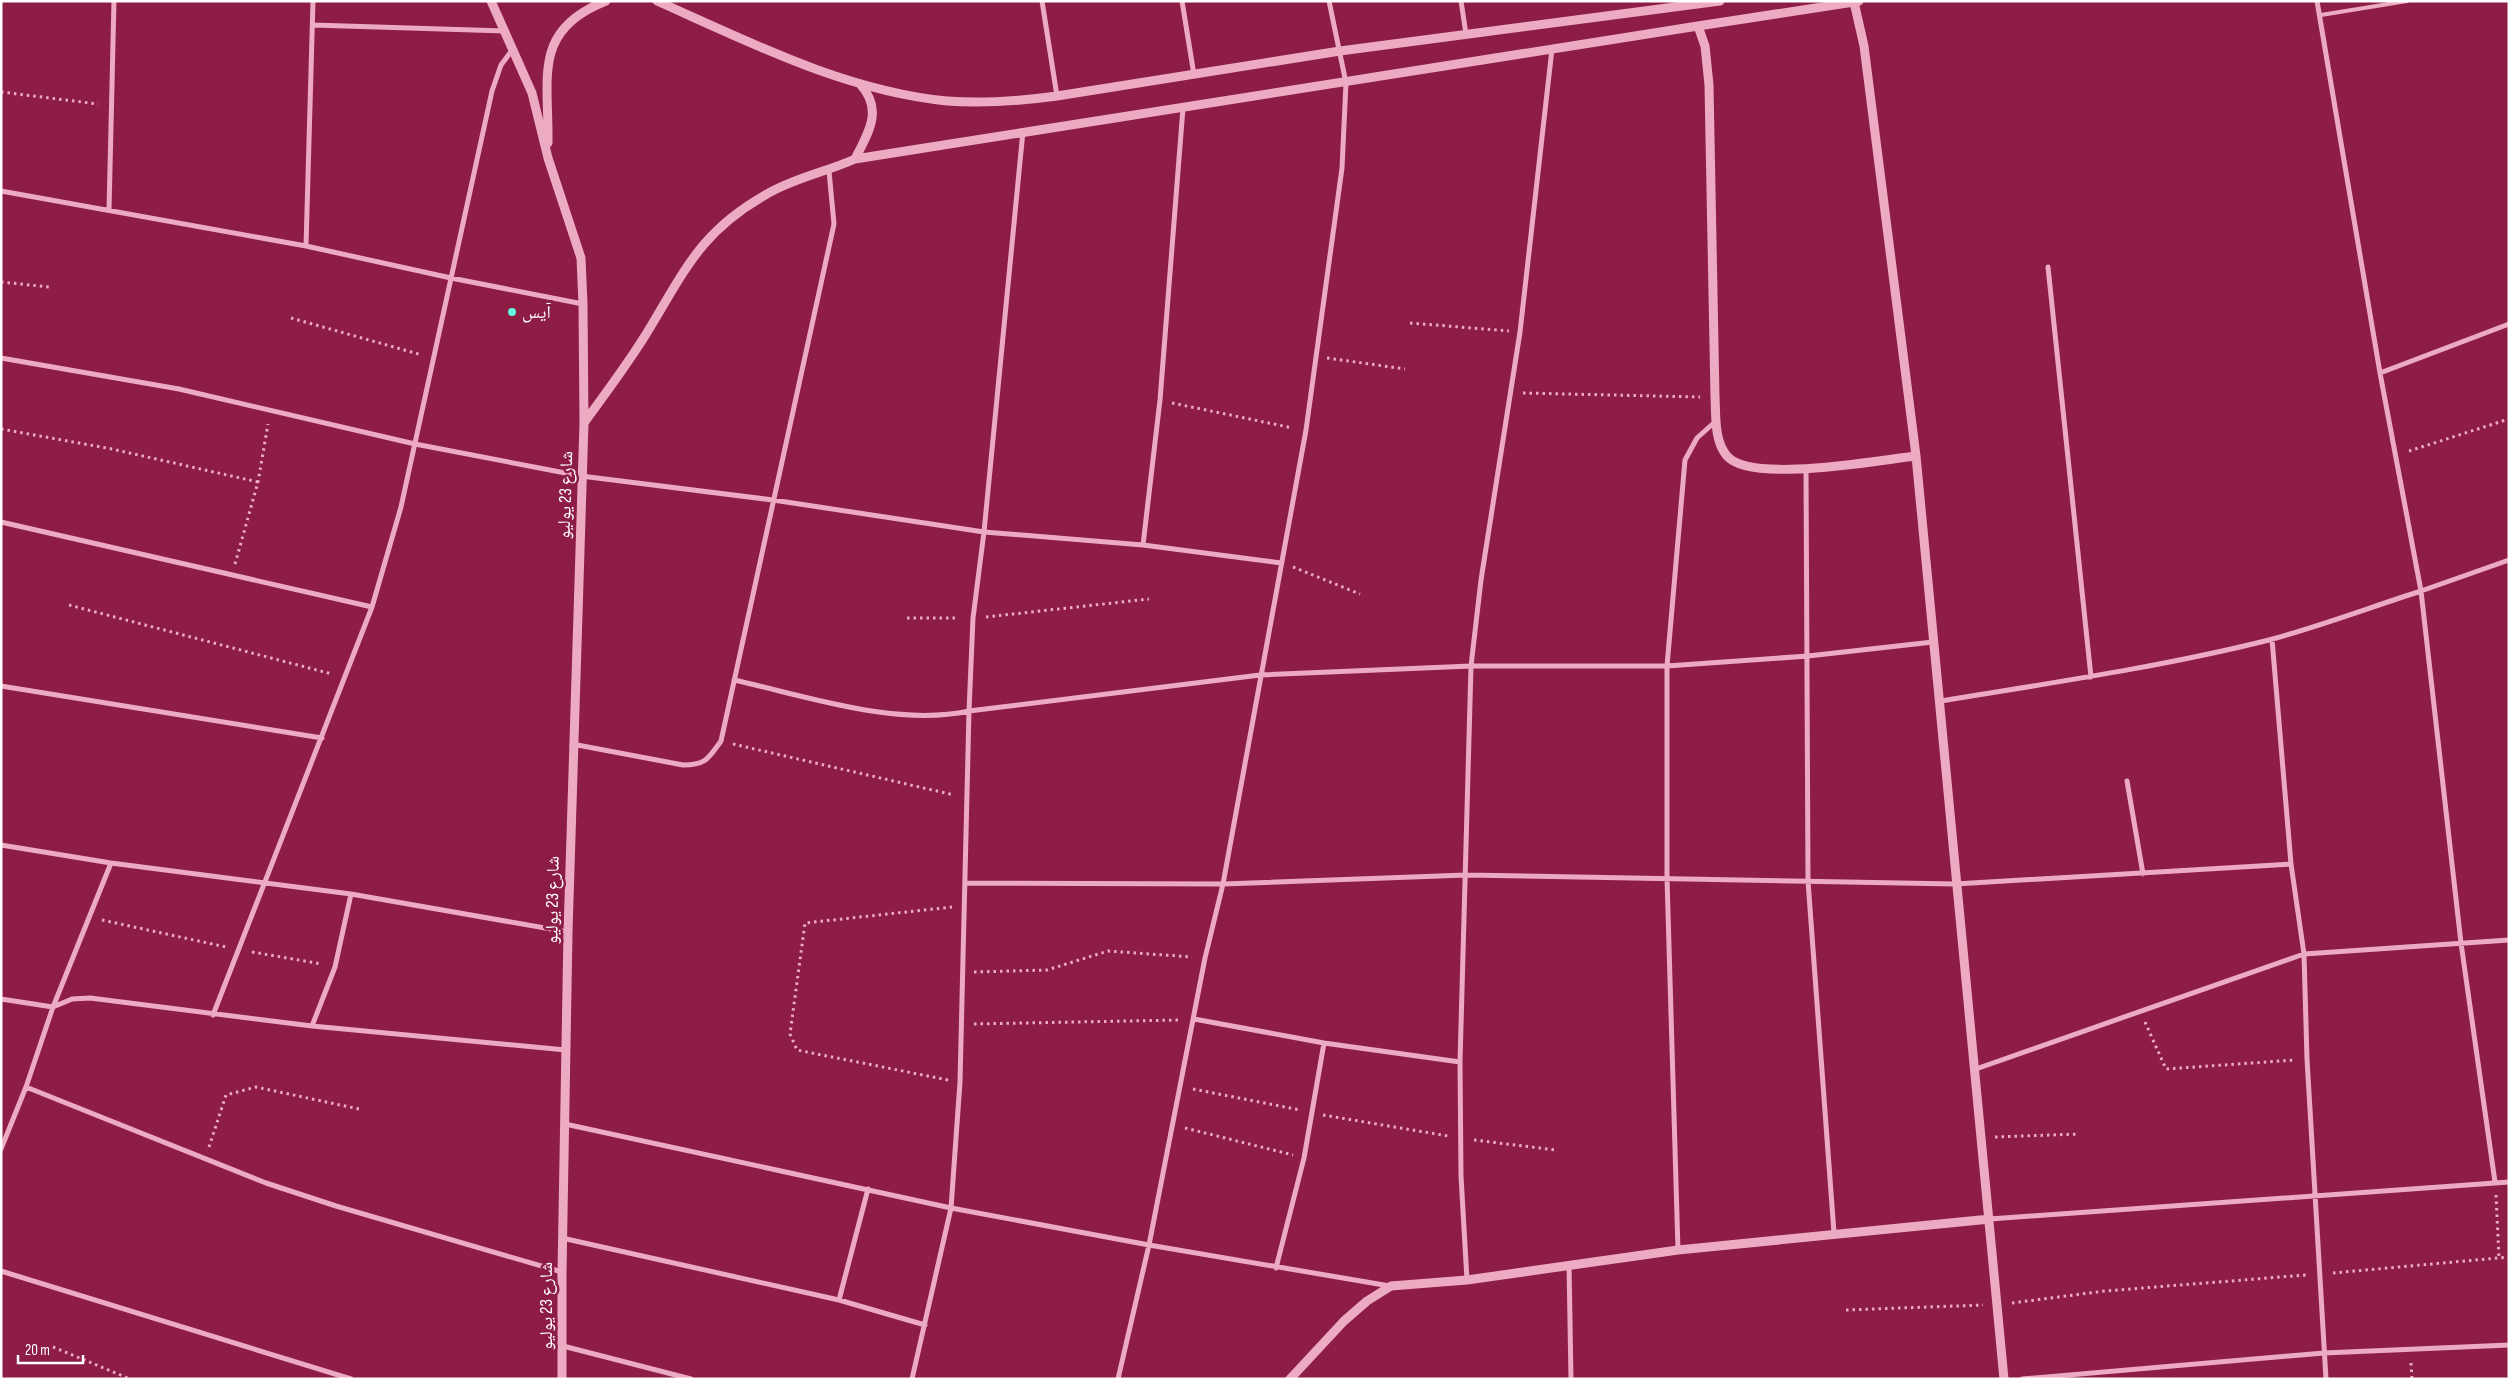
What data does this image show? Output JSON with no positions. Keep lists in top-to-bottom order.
{
  "streets": {
    "street": ["شارع 23 يوليو"]
  },
  "places": ["آيس"],
  "scale_bar": "20 m"
}
